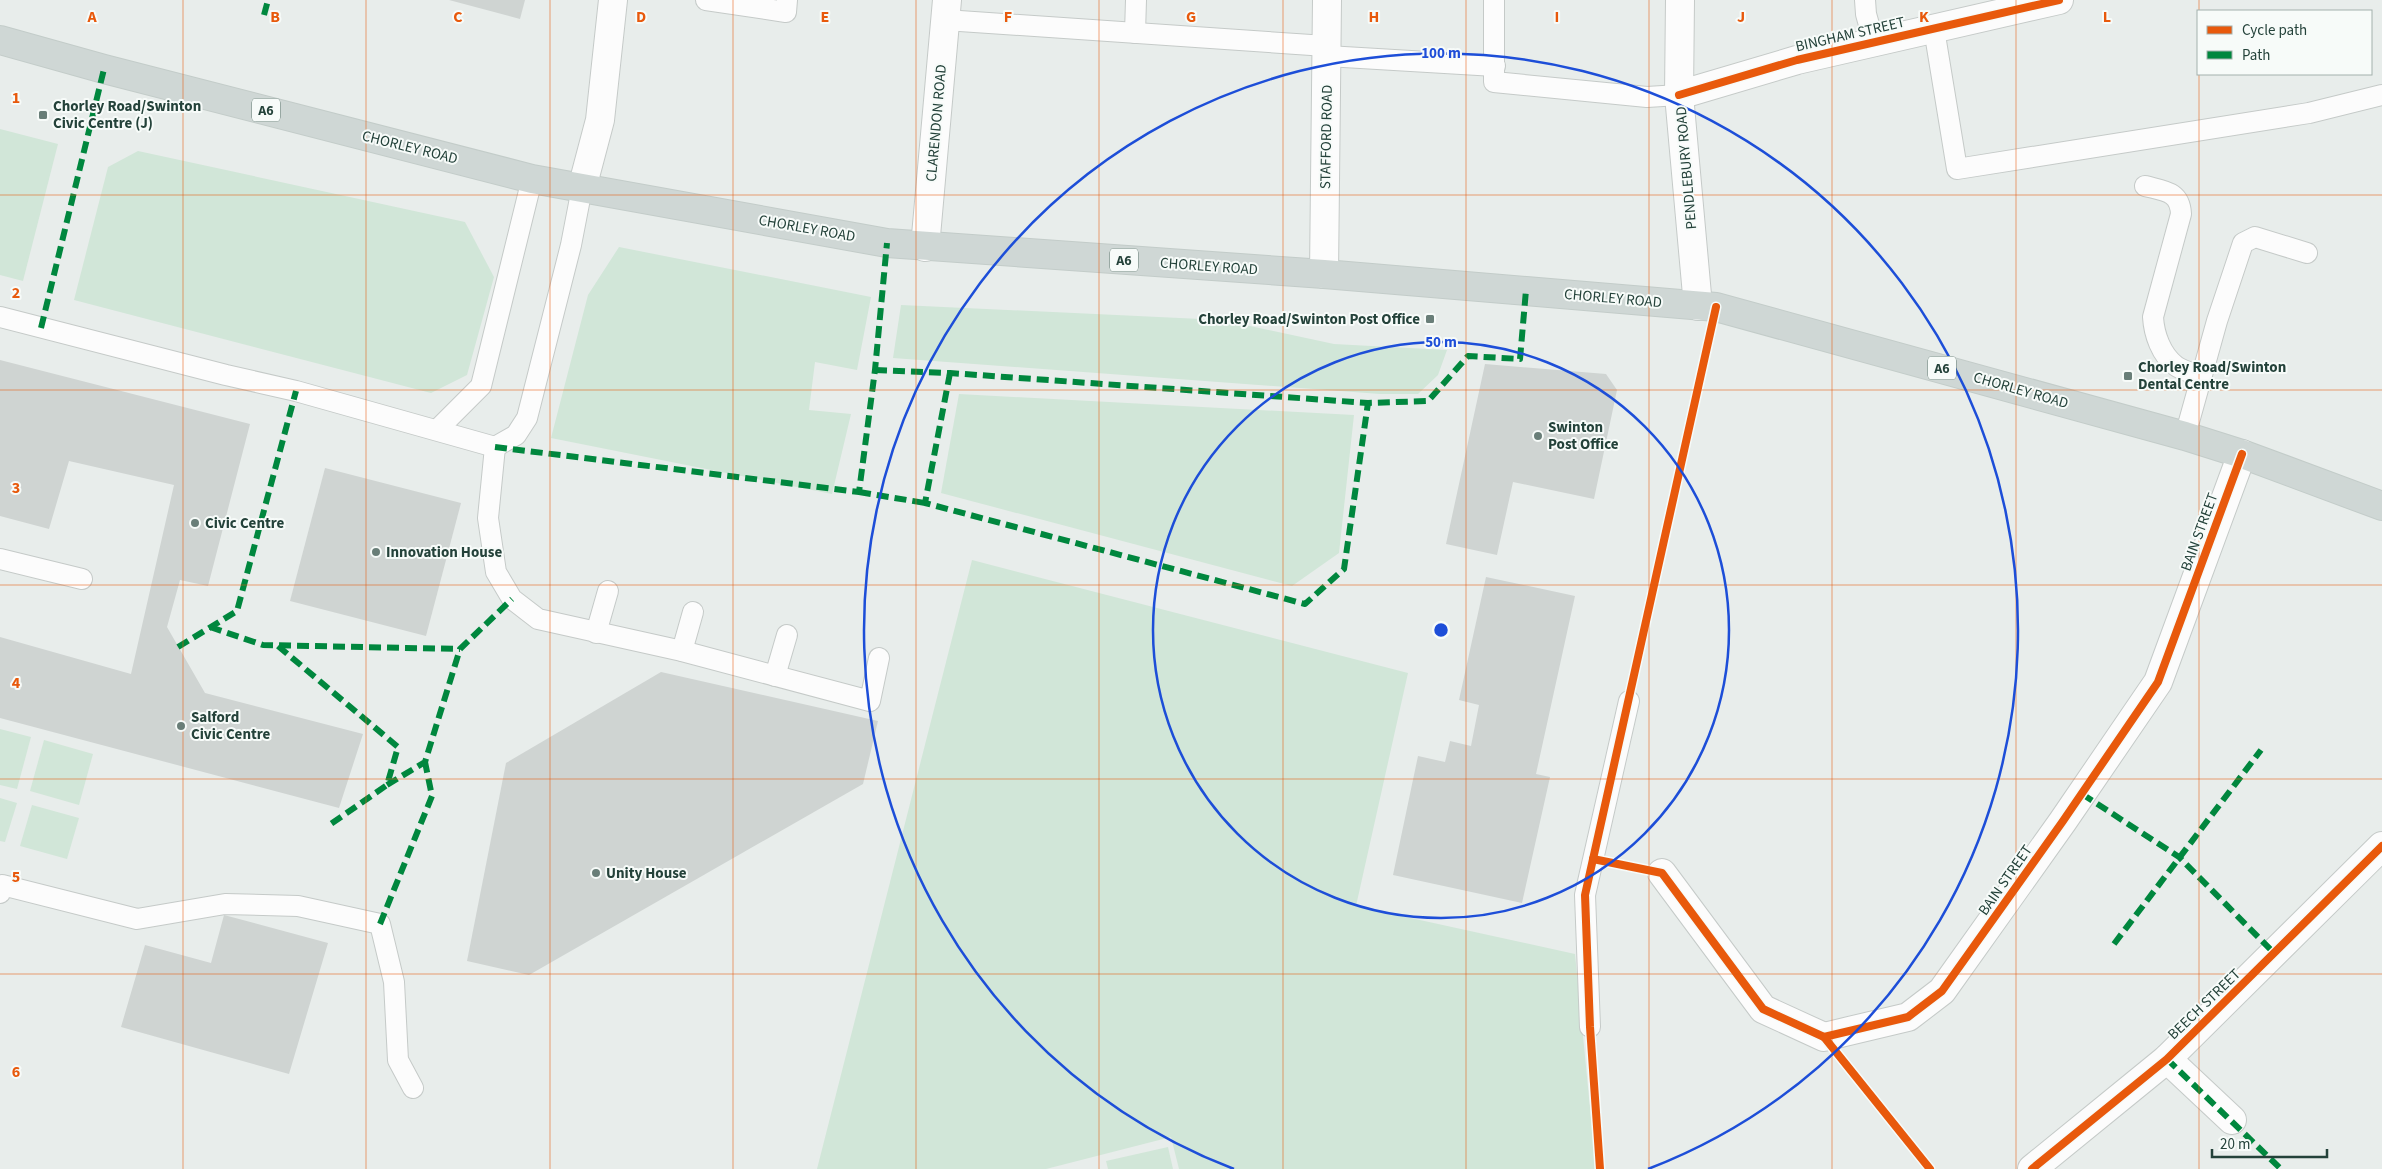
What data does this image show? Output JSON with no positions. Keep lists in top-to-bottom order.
{
  "streets": {
    "main road": ["A6", "CHORLEY ROAD"],
    "street": [
      "BINGHAM STREET",
      "CLARENDON ROAD",
      "STAFFORD ROAD",
      "PENDLEBURY ROAD",
      "BAIN STREET",
      "BEECH STREET"
    ]
  },
  "crossings": [
    ["BINGHAM STREET", "PENDLEBURY ROAD"],
    ["CLARENDON ROAD", "CHORLEY ROAD"],
    ["STAFFORD ROAD", "CHORLEY ROAD"],
    ["CHORLEY ROAD", "PENDLEBURY ROAD"],
    ["CHORLEY ROAD", "BAIN STREET"]
  ],
  "places": {
    "transit": ["Chorley Road/Swinton Civic Centre (J)", "Chorley Road/Swinton Post Office", "Chorley Road/Swinton Dental Centre"],
    "other": [
      "Swinton Post Office",
      "Civic Centre",
      "Innovation House",
      "Salford Civic Centre",
      "Unity House"
    ]
  },
  "legend": ["Cycle path", "Path"],
  "scale_bar": "20 m",
  "grid": {
    "columns": [
      "A",
      "B",
      "C",
      "D",
      "E",
      "F",
      "G",
      "H",
      "I",
      "J",
      "K",
      "L"
    ],
    "rows": [
      "1",
      "2",
      "3",
      "4",
      "5",
      "6"
    ]
  },
  "rings": ["100 m", "50 m"]
}
